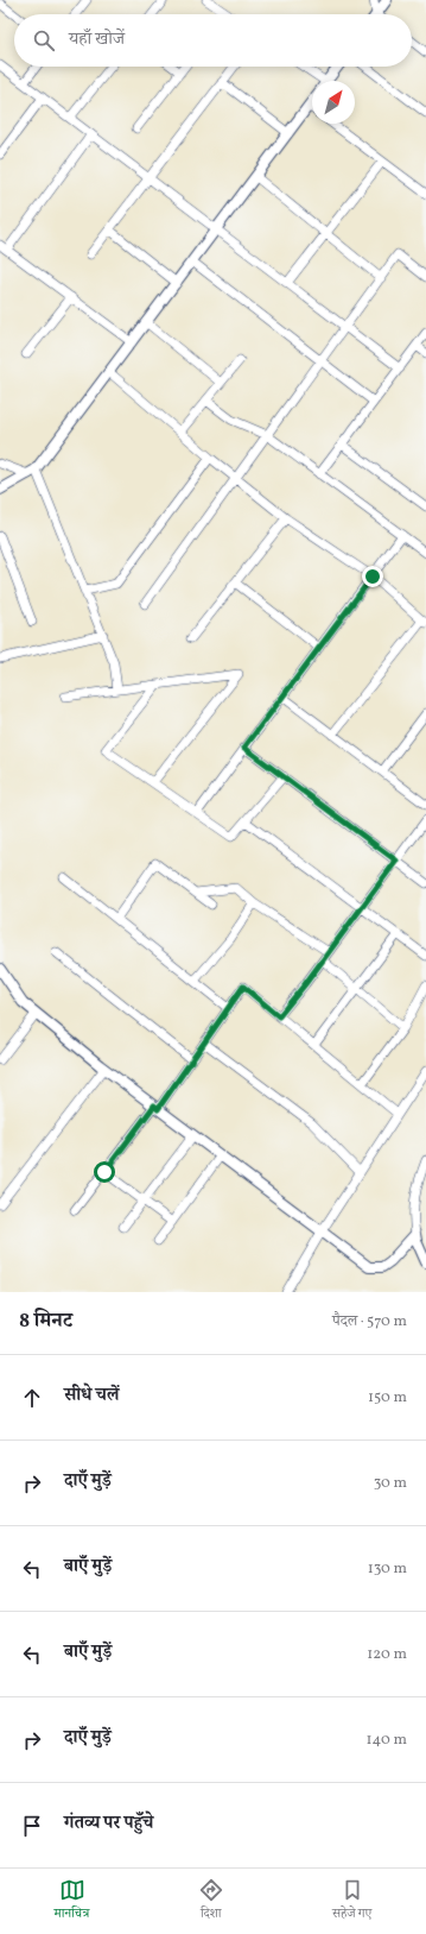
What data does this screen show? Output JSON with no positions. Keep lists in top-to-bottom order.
{
  "north": "top right",
  "page": {
    "search": "यहाँ खोजें",
    "heading": ["8 मिनट", "पैदल · 570 m"],
    "list": [
      ["सीधे चलें", "150 m"],
      ["दाएँ मुड़ें", "30 m"],
      ["बाएँ मुड़ें", "130 m"],
      ["बाएँ मुड़ें", "120 m"],
      ["दाएँ मुड़ें", "140 m"],
      "गंतव्य पर पहुँचे"
    ],
    "nav": ["मानचित्र", "दिशा", "सहेजे गए"]
  }
}
